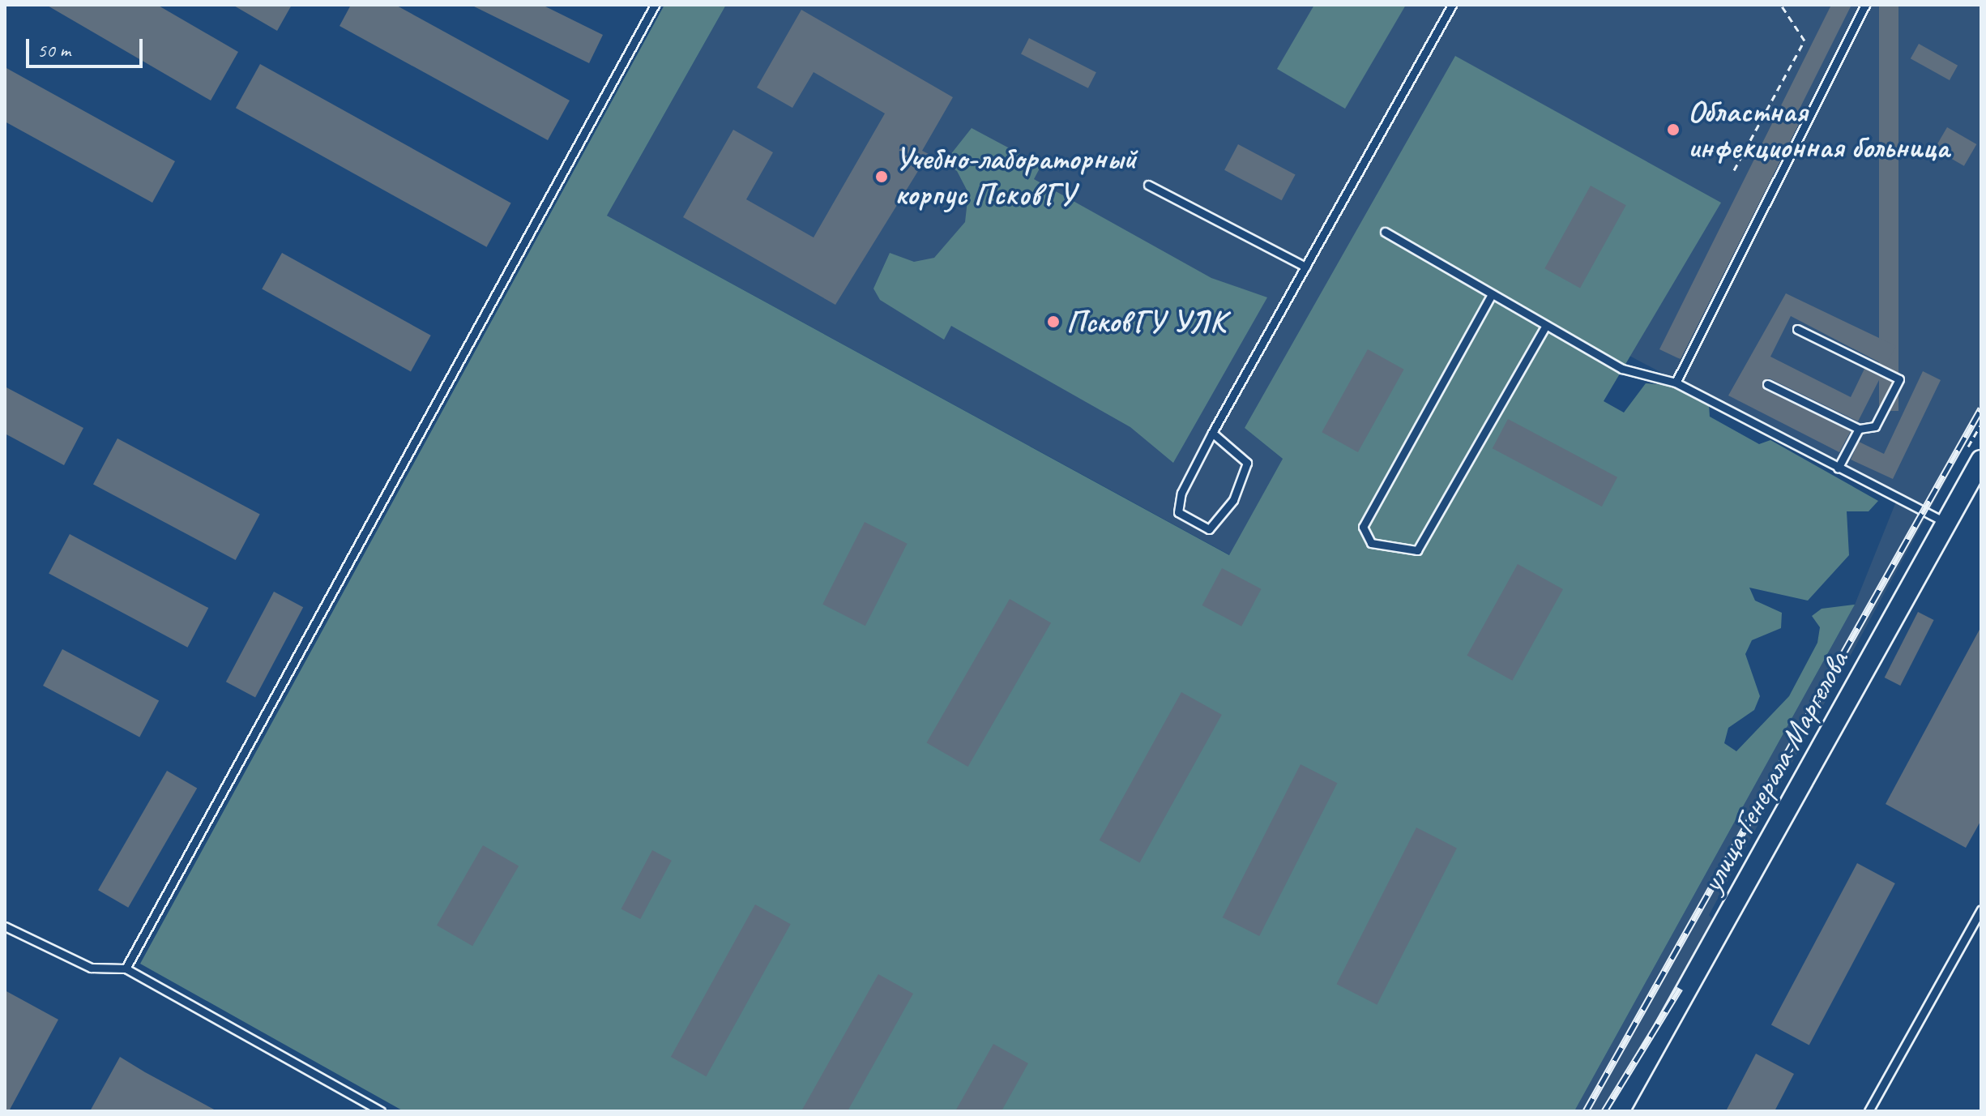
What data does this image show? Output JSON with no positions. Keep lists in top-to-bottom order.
{
  "streets": {
    "main road": ["улица Генерала Маргелова"]
  },
  "places": ["Областная инфекционная больница", "Учебно-лабораторный корпус ПсковГУ", "ПсковГУ УЛК"],
  "scale_bar": "50 m"
}
